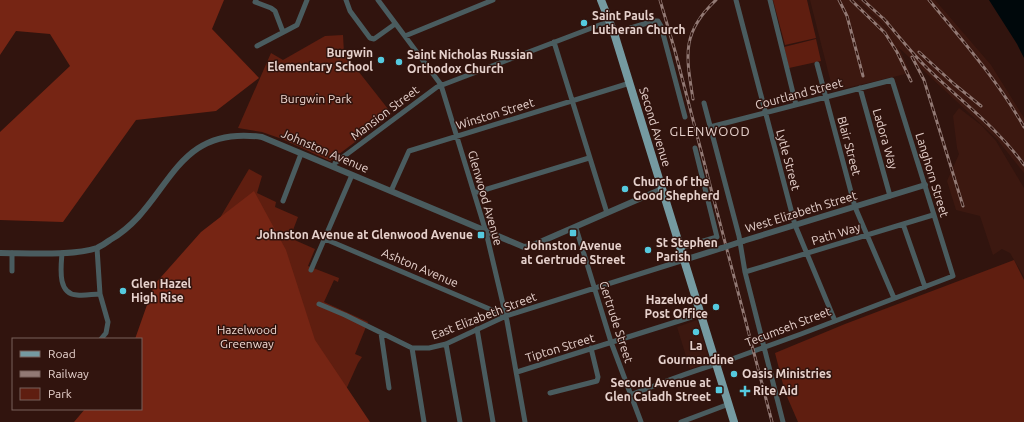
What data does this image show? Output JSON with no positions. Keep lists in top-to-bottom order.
{
  "streets": {
    "main road": ["Second Avenue"],
    "street": [
      "Courtland Street",
      "Mansion Street",
      "Winston Street",
      "Ladora Way",
      "Blair Street",
      "Johnston Avenue",
      "Lytle Street",
      "Langhorn Street",
      "Glenwood Avenue",
      "West Elizabeth Street",
      "Path Way",
      "Ashton Avenue",
      "East Elizabeth Street",
      "Gertrude Street",
      "Tecumseh Street",
      "Tipton Street"
    ]
  },
  "crossings": [
    ["Courtland Street", "Ladora Way"],
    ["Courtland Street", "Blair Street"],
    ["Courtland Street", "Lytle Street"],
    ["Courtland Street", "Langhorn Street"],
    ["Mansion Street", "Second Avenue"],
    ["Mansion Street", "Johnston Avenue"],
    ["Mansion Street", "Glenwood Avenue"],
    ["Winston Street", "Second Avenue"],
    ["Winston Street", "Johnston Avenue"],
    ["Winston Street", "Glenwood Avenue"],
    ["Second Avenue", "Johnston Avenue"],
    ["Second Avenue", "West Elizabeth Street"],
    ["Second Avenue", "East Elizabeth Street"],
    ["Second Avenue", "Tecumseh Street"],
    ["Second Avenue", "Tipton Street"],
    ["Ladora Way", "West Elizabeth Street"],
    ["Blair Street", "West Elizabeth Street"],
    ["Blair Street", "Path Way"],
    ["Blair Street", "Tecumseh Street"],
    ["Johnston Avenue", "Glenwood Avenue"],
    ["Johnston Avenue", "Gertrude Street"],
    ["Lytle Street", "West Elizabeth Street"],
    ["Lytle Street", "Path Way"],
    ["Lytle Street", "Tecumseh Street"],
    ["Langhorn Street", "West Elizabeth Street"],
    ["Langhorn Street", "Path Way"],
    ["Langhorn Street", "Tecumseh Street"],
    ["Glenwood Avenue", "Ashton Avenue"],
    ["Glenwood Avenue", "East Elizabeth Street"],
    ["Glenwood Avenue", "Tipton Street"],
    ["West Elizabeth Street", "East Elizabeth Street"],
    ["Ashton Avenue", "East Elizabeth Street"],
    ["East Elizabeth Street", "Gertrude Street"],
    ["Gertrude Street", "Tecumseh Street"],
    ["Gertrude Street", "Tipton Street"]
  ],
  "districts": ["GLENWOOD"],
  "parks": ["Burgwin Park", "Hazelwood Greenway"],
  "places": {
    "other": [
      "Saint Pauls Lutheran Church",
      "Burgwin Elementary School",
      "Saint Nicholas Russian Orthodox Church",
      "Church of the Good Shepherd",
      "St Stephen Parish",
      "Glen Hazel High Rise",
      "Hazelwood Post Office",
      "La Gourmandine",
      "Oasis Ministries"
    ],
    "transit": ["Johnston Avenue at Gertrude Street", "Johnston Avenue at Glenwood Avenue", "Second Avenue at Glen Caladh Street"],
    "health": ["Rite Aid"]
  },
  "legend": ["Road", "Railway", "Park"]
}
